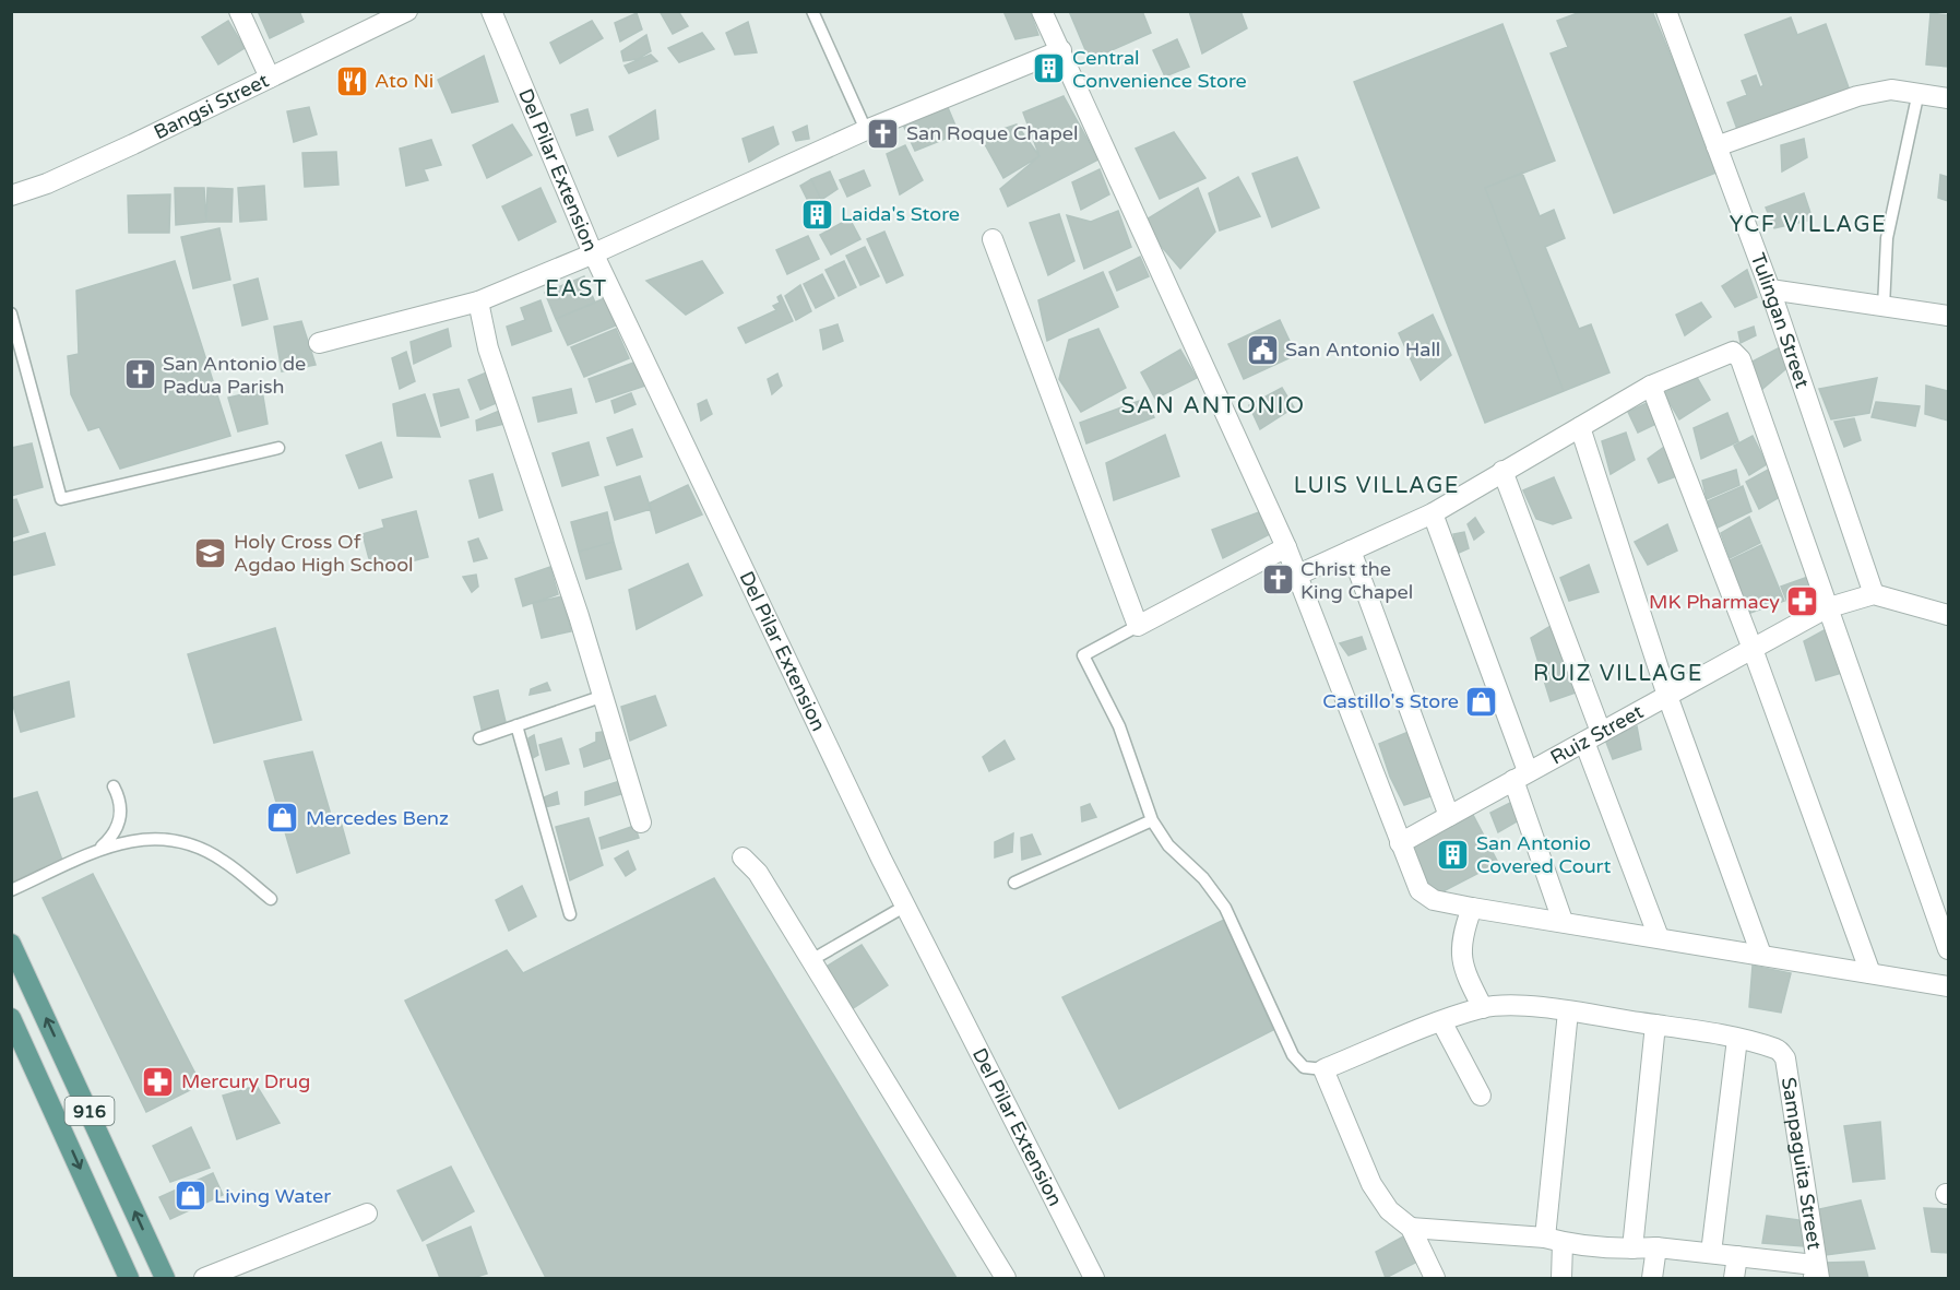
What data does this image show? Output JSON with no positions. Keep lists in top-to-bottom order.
{
  "streets": {
    "main road": ["916"],
    "street": [
      "Bangsi Street",
      "Del Pilar Extension",
      "Tulingan Street",
      "Ruiz Street",
      "Sampaguita Street"
    ]
  },
  "crossings": [
    ["Tulingan Street", "Ruiz Street"]
  ],
  "districts": [
    "YCF VILLAGE",
    "EAST",
    "SAN ANTONIO",
    "LUIS VILLAGE",
    "RUIZ VILLAGE"
  ],
  "places": {
    "building": ["Central Convenience Store", "Laida's Store", "San Antonio Covered Court"],
    "restaurant": ["Ato Ni"],
    "church": ["San Roque Chapel", "San Antonio de Padua Parish", "Christ the King Chapel"],
    "public building": ["San Antonio Hall"],
    "school or university": ["Holy Cross Of Agdao High School"],
    "pharmacy": ["MK Pharmacy", "Mercury Drug"],
    "shop": ["Castillo's Store", "Mercedes Benz", "Living Water"]
  }
}
